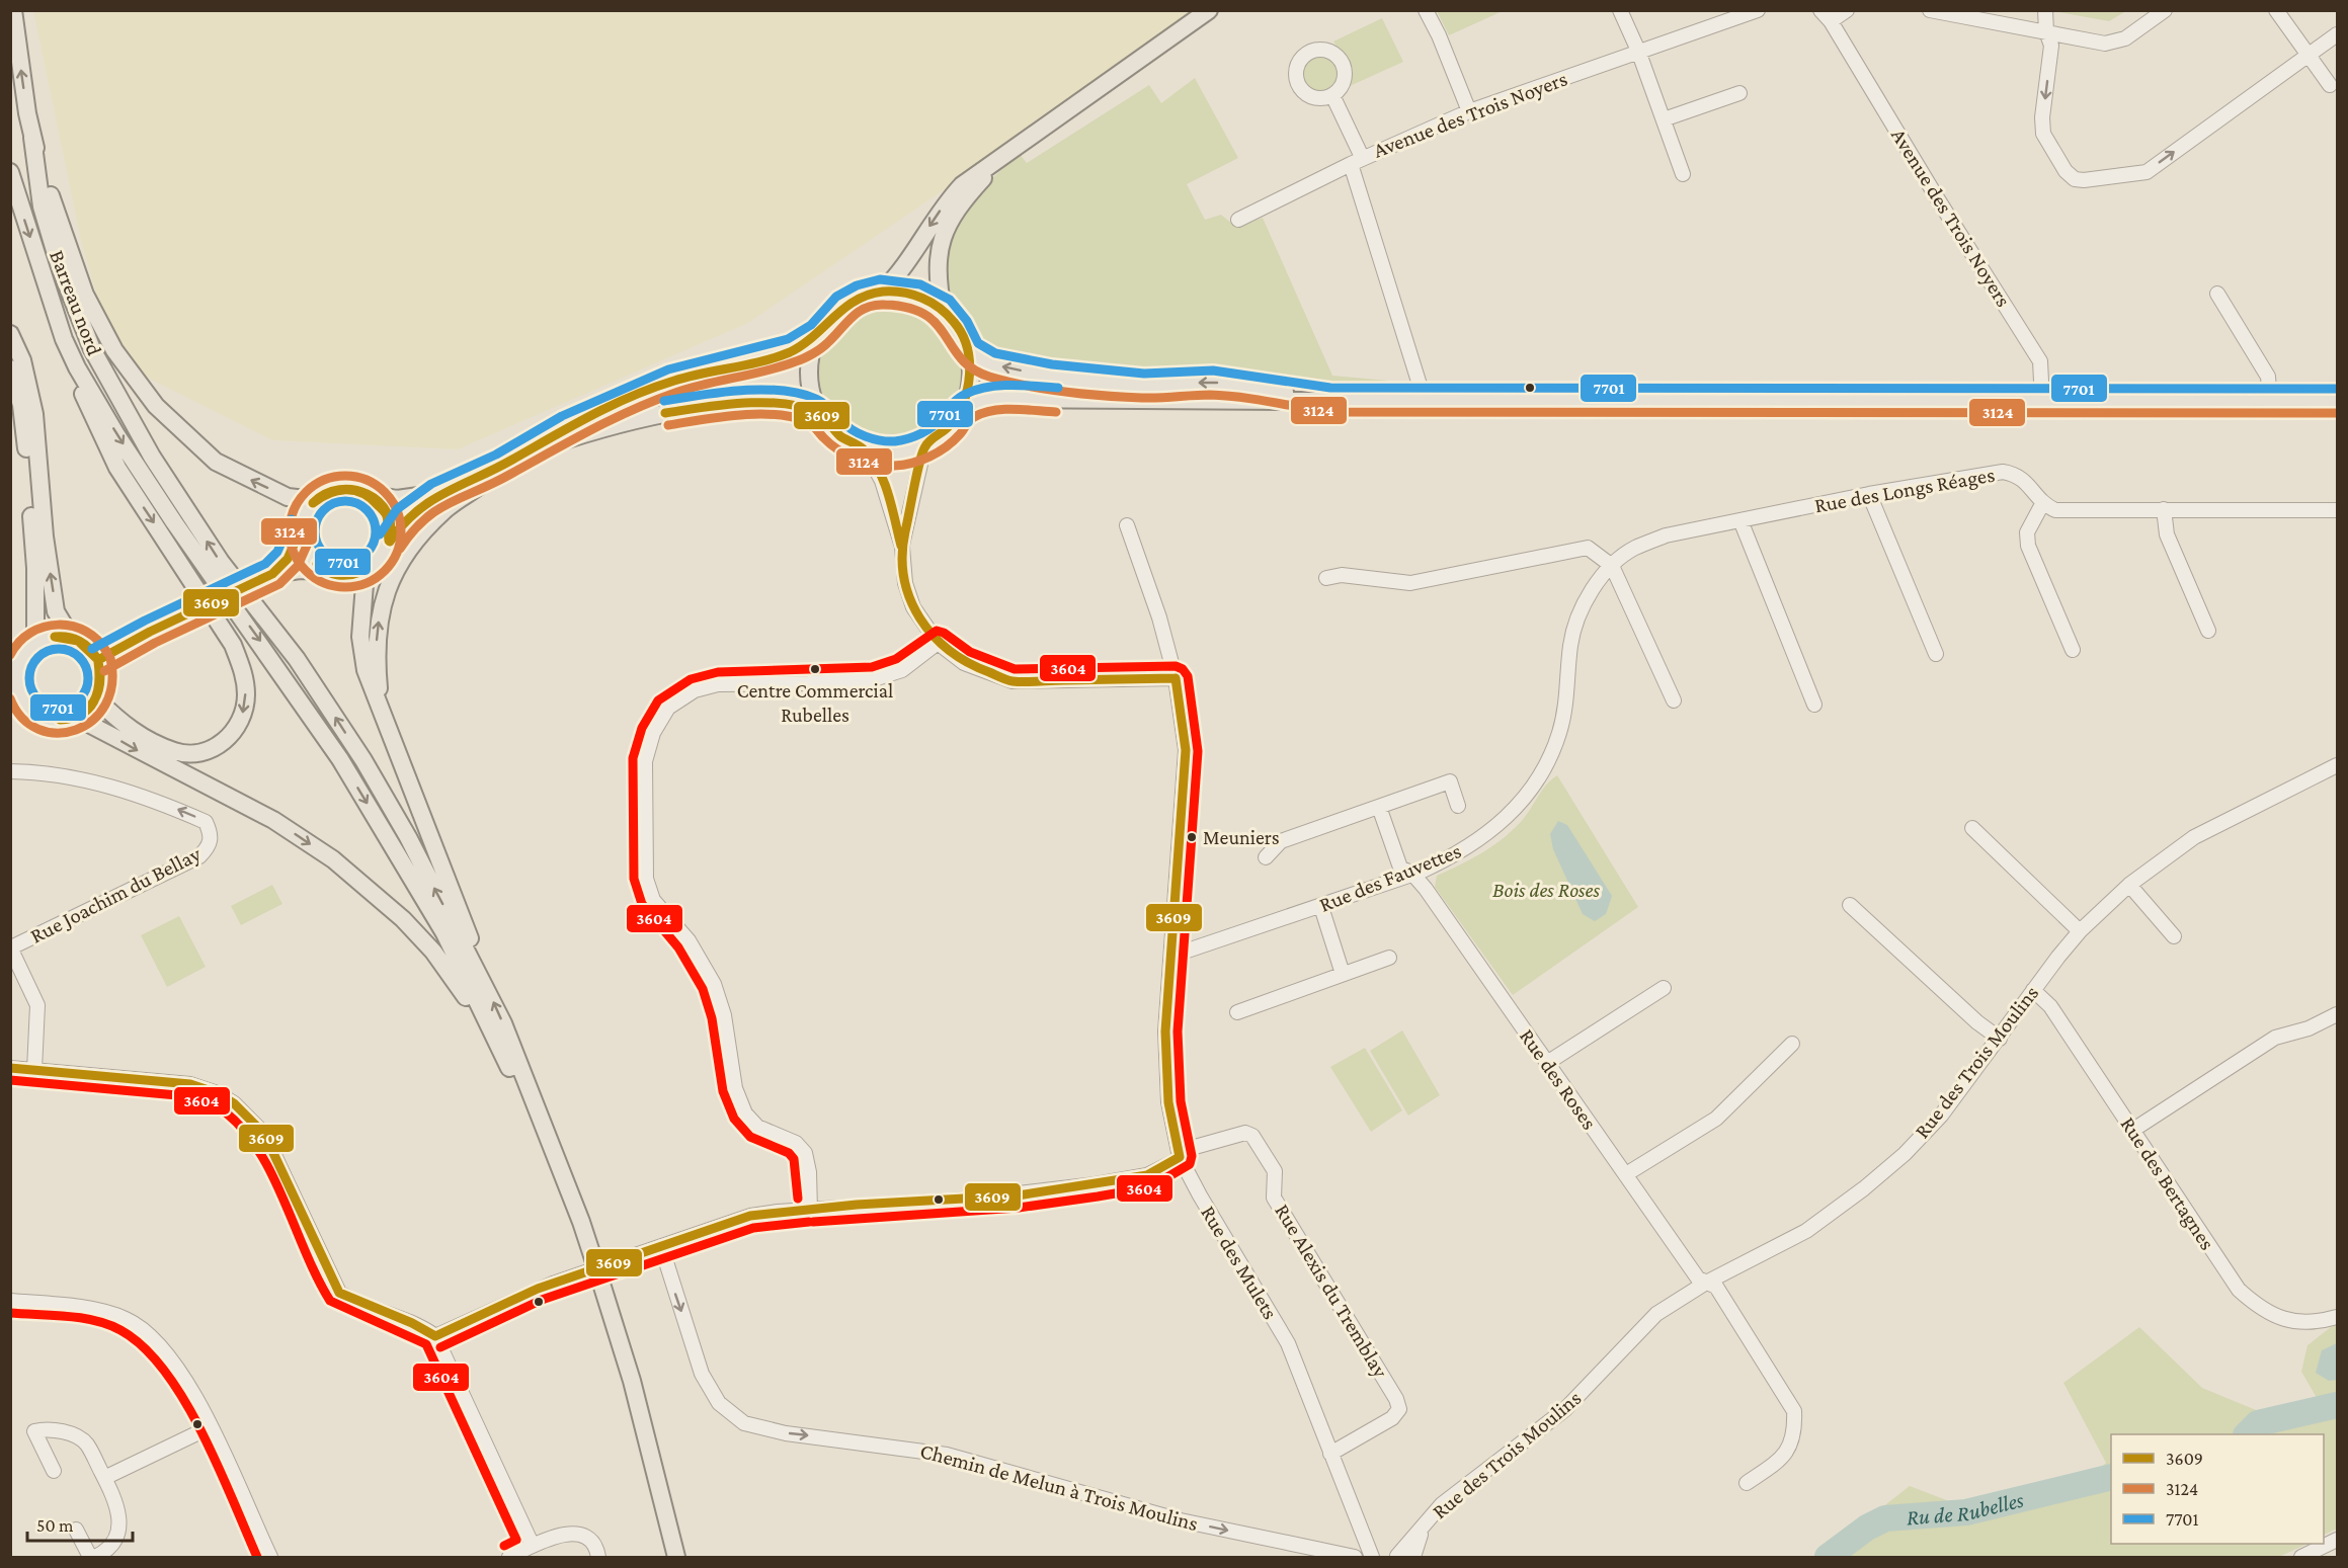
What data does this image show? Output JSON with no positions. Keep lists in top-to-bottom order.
{
  "streets": {
    "main road": ["Barreau nord"],
    "street": [
      "Avenue des Trois Noyers",
      "Rue des Longs Réages",
      "Rue des Fauvettes",
      "Rue Joachim du Bellay",
      "Rue des Trois Moulins",
      "Rue des Roses",
      "Rue des Bertagnes",
      "Rue des Mulets",
      "Rue Alexis du Tremblay",
      "Chemin de Melun à Trois Moulins"
    ]
  },
  "crossings": [
    ["Rue des Longs Réages", "Rue des Fauvettes"],
    ["Rue des Fauvettes", "Rue des Roses"],
    ["Rue des Fauvettes", "Rue des Mulets"],
    ["Rue des Trois Moulins", "Rue des Roses"],
    ["Rue des Trois Moulins", "Rue des Bertagnes"],
    ["Rue des Mulets", "Rue Alexis du Tremblay"]
  ],
  "one_way": ["Chemin de Melun à Trois Moulins"],
  "water": ["Ru de Rubelles"],
  "parks": ["Bois des Roses"],
  "places": ["Centre Commercial Rubelles", "Meuniers"],
  "lines": [
    "transit line 7701",
    "transit line 3609",
    "transit line 3124",
    "transit line 3604"
  ],
  "legend": ["3609", "3124", "7701"],
  "scale_bar": "50 m"
}
